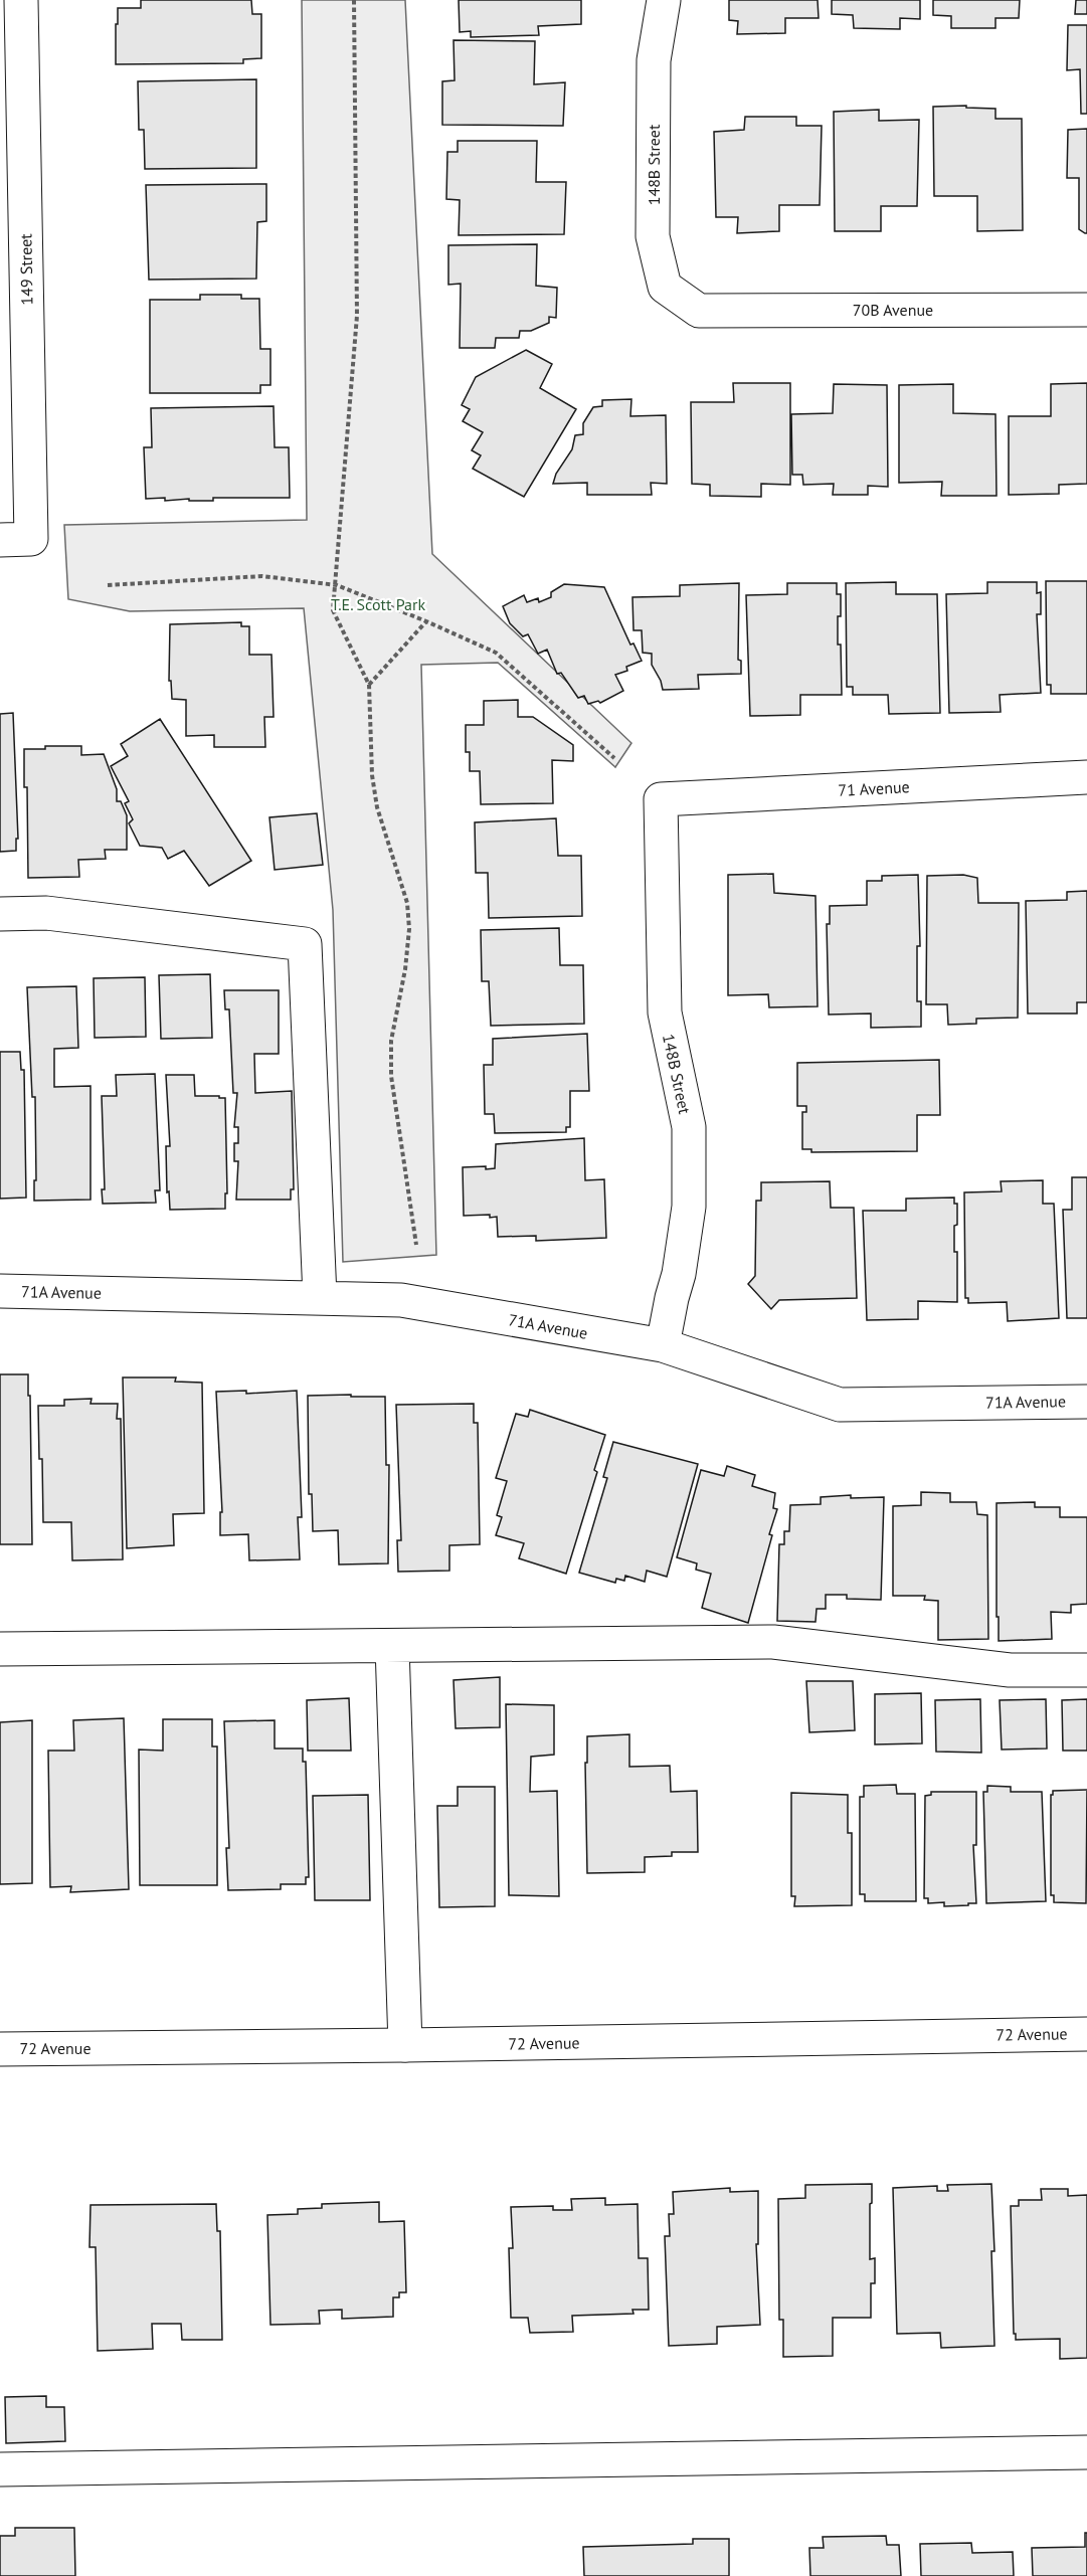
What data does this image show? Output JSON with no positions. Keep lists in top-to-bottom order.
{
  "streets": {
    "street": [
      "148B Street",
      "149 Street",
      "70B Avenue",
      "71 Avenue",
      "71A Avenue",
      "72 Avenue"
    ]
  },
  "crossings": [
    ["148B Street", "70B Avenue"],
    ["148B Street", "71 Avenue"],
    ["148B Street", "71A Avenue"]
  ],
  "parks": ["T.E. Scott Park"]
}
